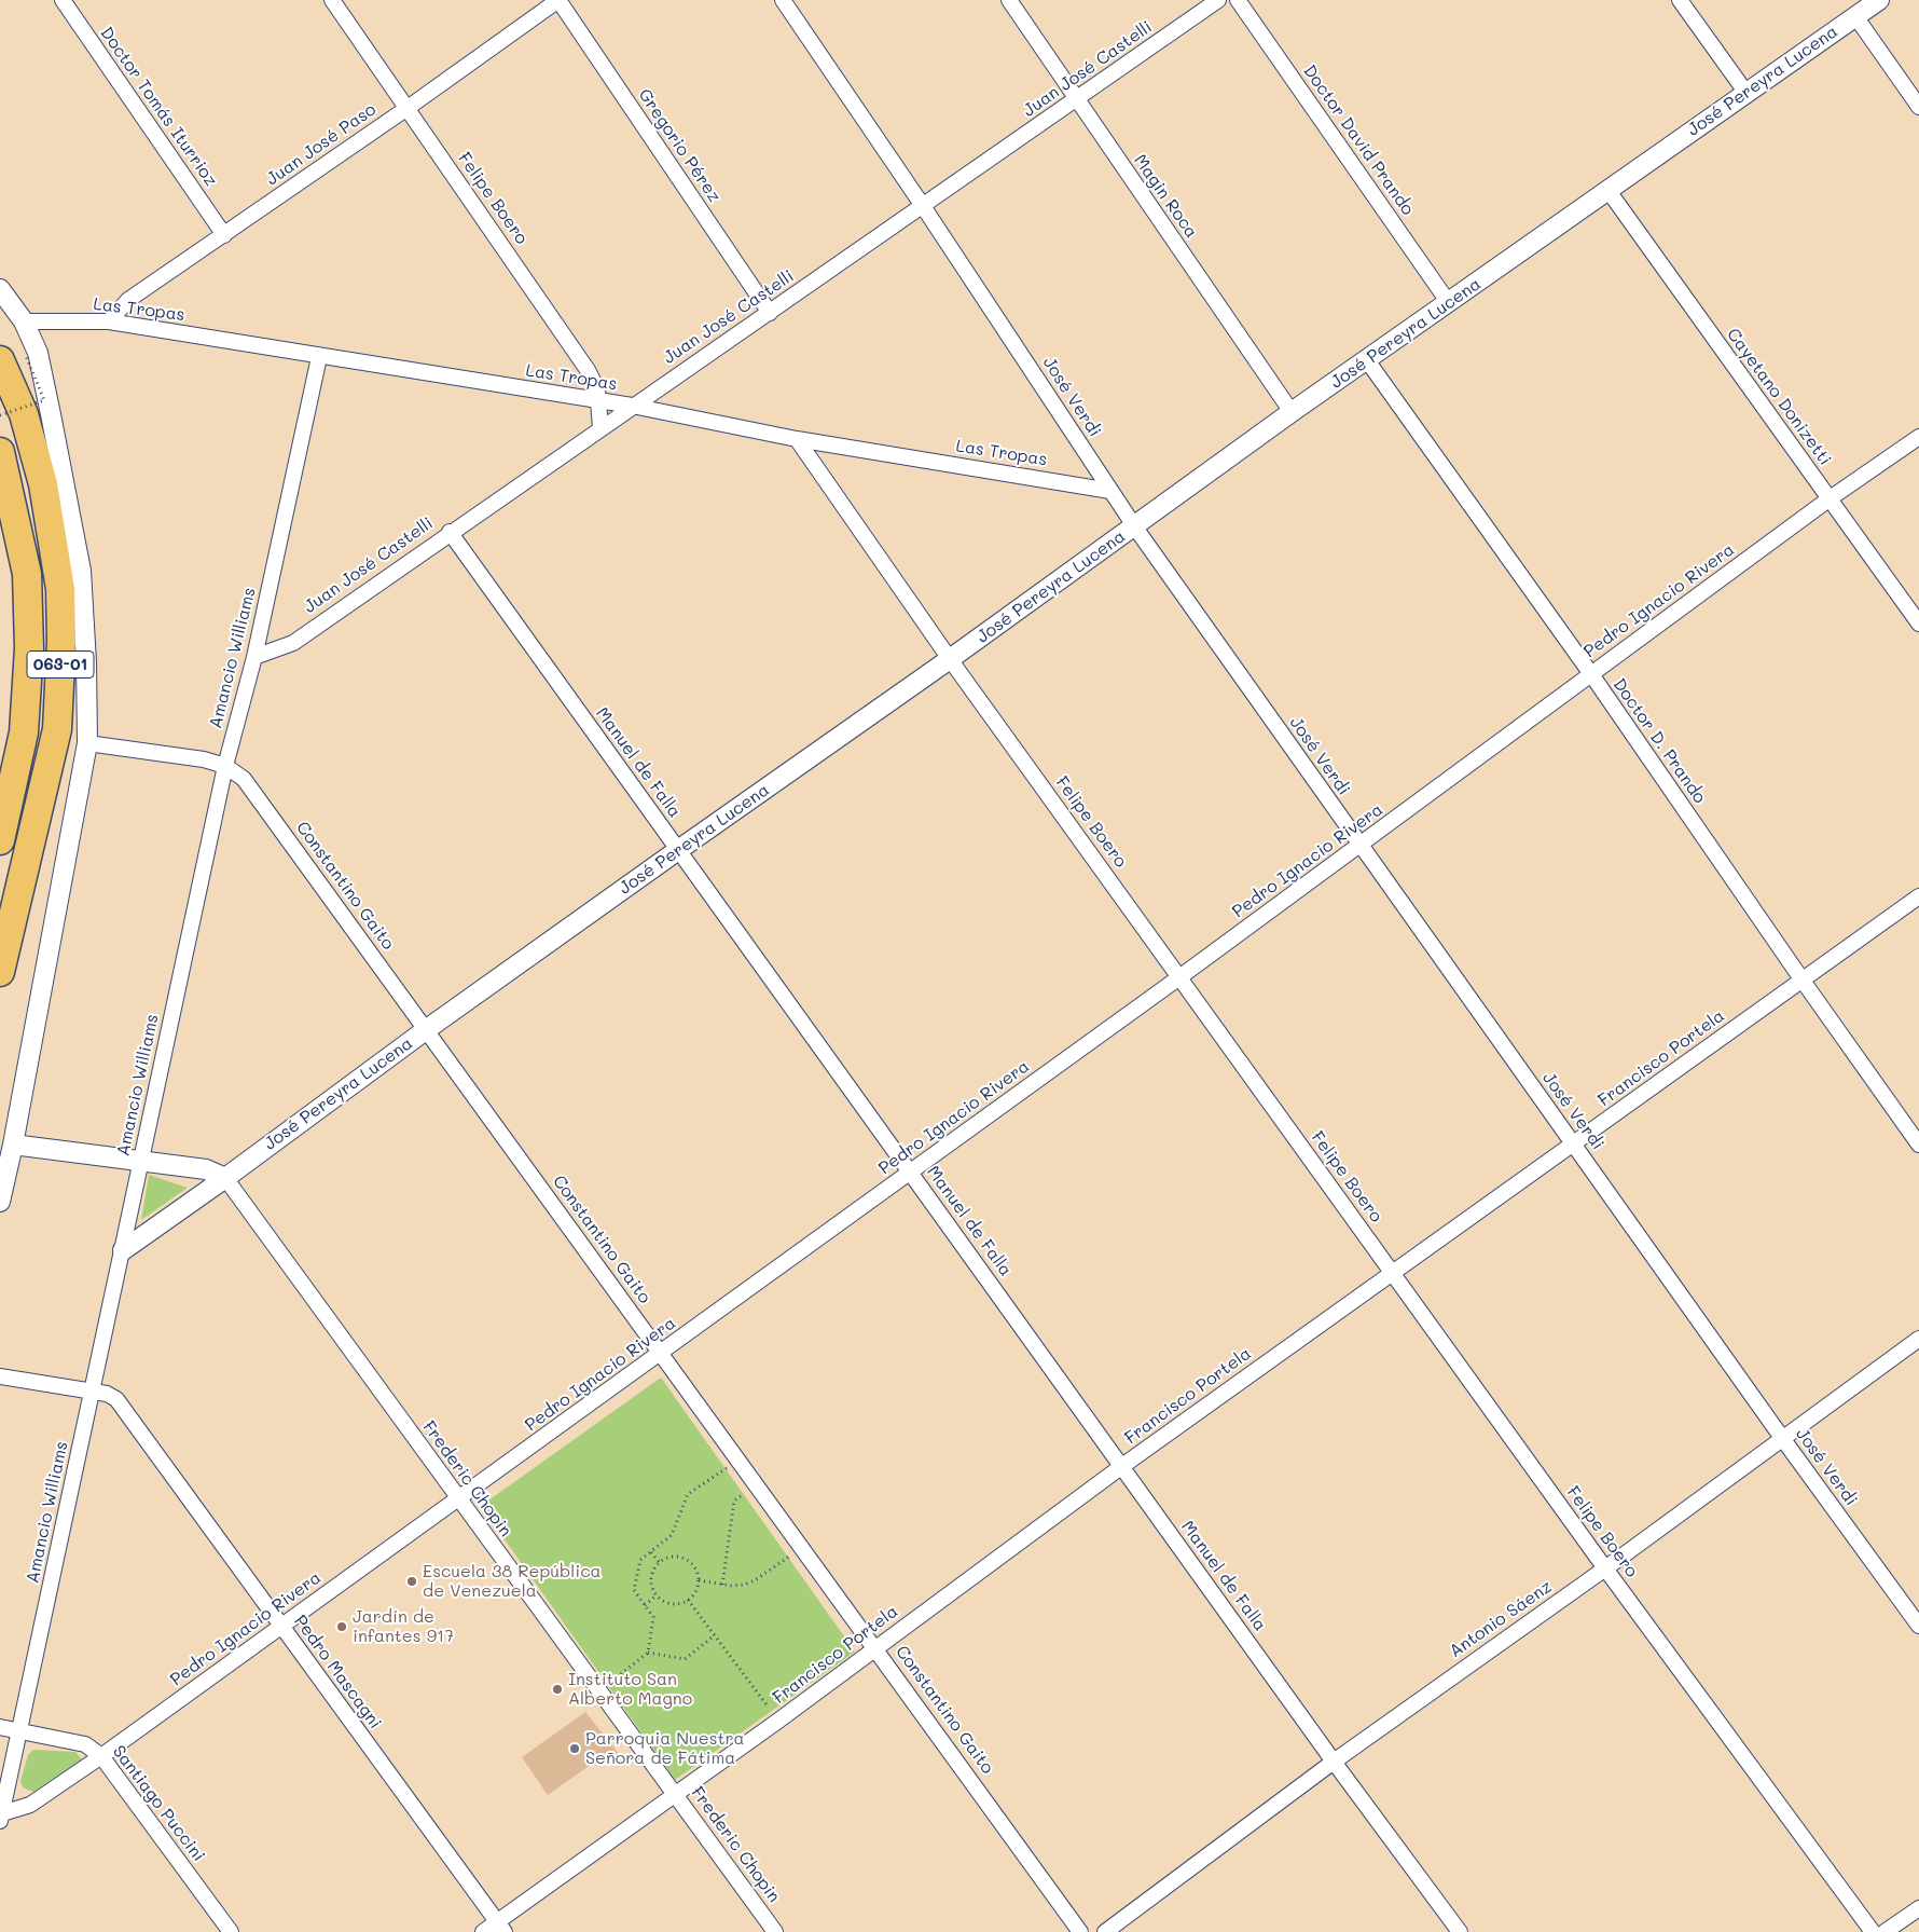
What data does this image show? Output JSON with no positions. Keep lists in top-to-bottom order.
{
  "streets": {
    "highway": ["063-01"],
    "street": [
      "Juan José Castelli",
      "José Pereyra Lucena",
      "Doctor Tomás Iturrioz",
      "Doctor David Prando",
      "Juan José Paso",
      "Gregorio Pérez",
      "Magin Roca",
      "Felipe Boero",
      "Las Tropas",
      "José Verdi",
      "Cayetano Donizetti",
      "Pedro Ignacio Rivera",
      "Amancio Williams",
      "Doctor D. Prando",
      "Manuel de Falla",
      "Constantino Gaito",
      "Francisco Portela",
      "Frederic Chopin",
      "Antonio Sáenz",
      "Pedro Mascagni",
      "Santiago Puccini"
    ]
  },
  "crossings": [
    ["Juan José Castelli", "Gregorio Pérez"],
    ["Juan José Castelli", "Magin Roca"],
    ["Juan José Castelli", "Felipe Boero"],
    ["Juan José Castelli", "Las Tropas"],
    ["Juan José Castelli", "José Verdi"],
    ["Juan José Castelli", "Amancio Williams"],
    ["Juan José Castelli", "Manuel de Falla"],
    ["José Pereyra Lucena", "Doctor David Prando"],
    ["José Pereyra Lucena", "Magin Roca"],
    ["José Pereyra Lucena", "Felipe Boero"],
    ["José Pereyra Lucena", "José Verdi"],
    ["José Pereyra Lucena", "Cayetano Donizetti"],
    ["José Pereyra Lucena", "Amancio Williams"],
    ["José Pereyra Lucena", "Doctor D. Prando"],
    ["José Pereyra Lucena", "Manuel de Falla"],
    ["José Pereyra Lucena", "Constantino Gaito"],
    ["José Pereyra Lucena", "Frederic Chopin"],
    ["Doctor Tomás Iturrioz", "Juan José Paso"],
    ["Juan José Paso", "Gregorio Pérez"],
    ["Juan José Paso", "Felipe Boero"],
    ["Juan José Paso", "Las Tropas"],
    ["Felipe Boero", "Las Tropas"],
    ["Felipe Boero", "Pedro Ignacio Rivera"],
    ["Felipe Boero", "Francisco Portela"],
    ["Felipe Boero", "Antonio Sáenz"],
    ["Las Tropas", "José Verdi"],
    ["Las Tropas", "Amancio Williams"],
    ["José Verdi", "Pedro Ignacio Rivera"],
    ["José Verdi", "Francisco Portela"],
    ["José Verdi", "Antonio Sáenz"],
    ["Cayetano Donizetti", "Pedro Ignacio Rivera"],
    ["Pedro Ignacio Rivera", "Amancio Williams"],
    ["Pedro Ignacio Rivera", "Doctor D. Prando"],
    ["Pedro Ignacio Rivera", "Manuel de Falla"],
    ["Pedro Ignacio Rivera", "Constantino Gaito"],
    ["Pedro Ignacio Rivera", "Frederic Chopin"],
    ["Pedro Ignacio Rivera", "Pedro Mascagni"],
    ["Pedro Ignacio Rivera", "Santiago Puccini"],
    ["Amancio Williams", "Constantino Gaito"],
    ["Amancio Williams", "Pedro Mascagni"],
    ["Amancio Williams", "Santiago Puccini"],
    ["Doctor D. Prando", "Francisco Portela"],
    ["Manuel de Falla", "Francisco Portela"],
    ["Manuel de Falla", "Antonio Sáenz"],
    ["Constantino Gaito", "Francisco Portela"],
    ["Francisco Portela", "Frederic Chopin"],
    ["Francisco Portela", "Pedro Mascagni"]
  ],
  "places": [
    "Escuela 38 República de Venezuela",
    "Jardín de infantes 917",
    "Instituto San Alberto Magno",
    "Parroquia Nuestra Señora de Fátima"
  ]
}
